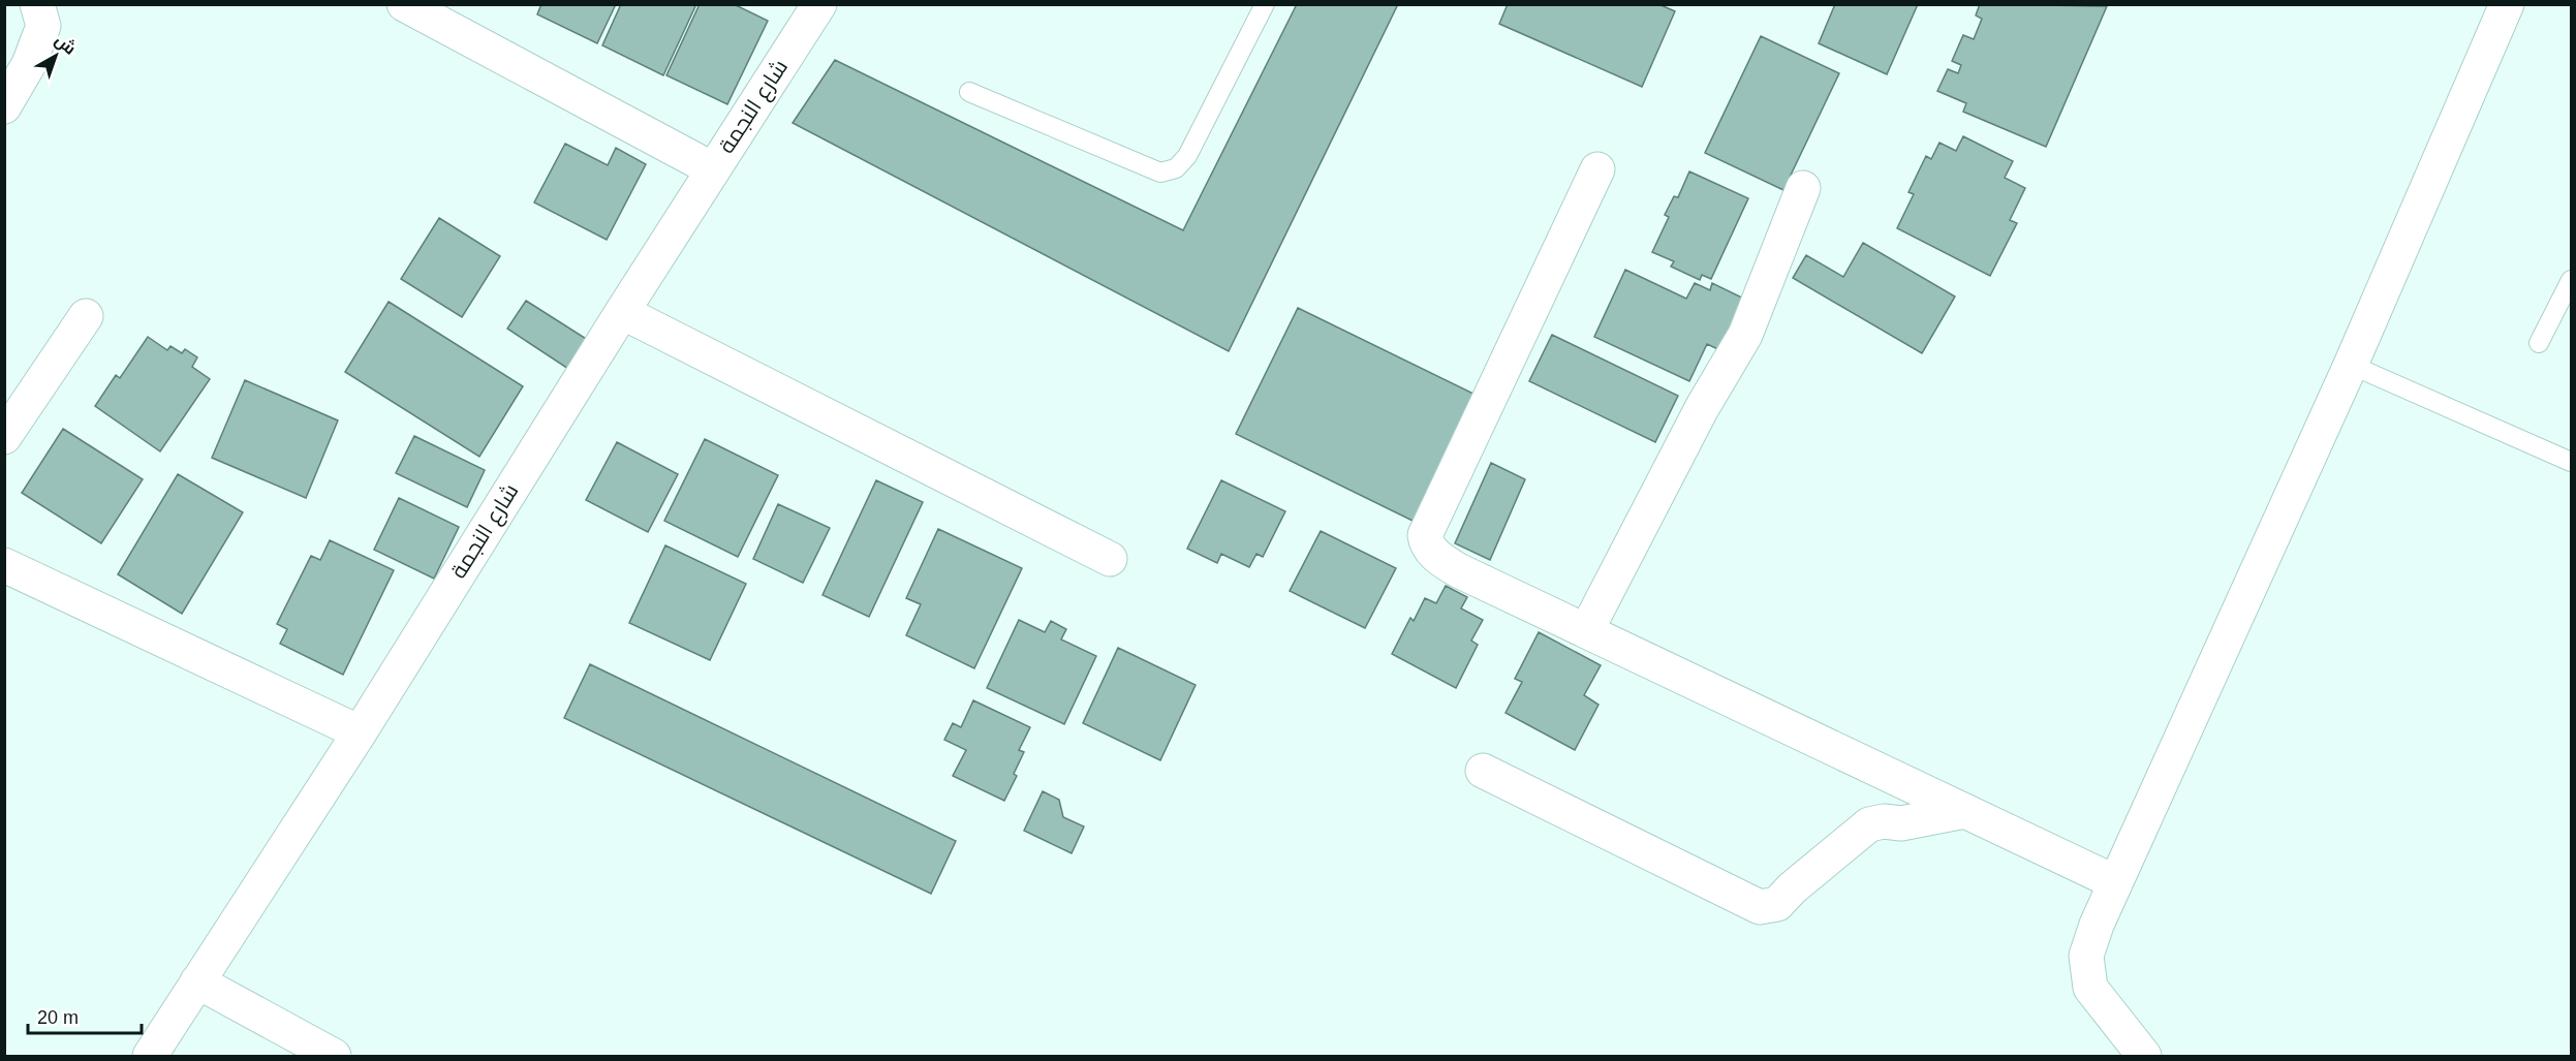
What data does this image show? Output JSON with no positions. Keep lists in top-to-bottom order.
{
  "streets": {
    "street": ["شارع النجمة"]
  },
  "scale_bar": "20 m",
  "north": "top right"
}
